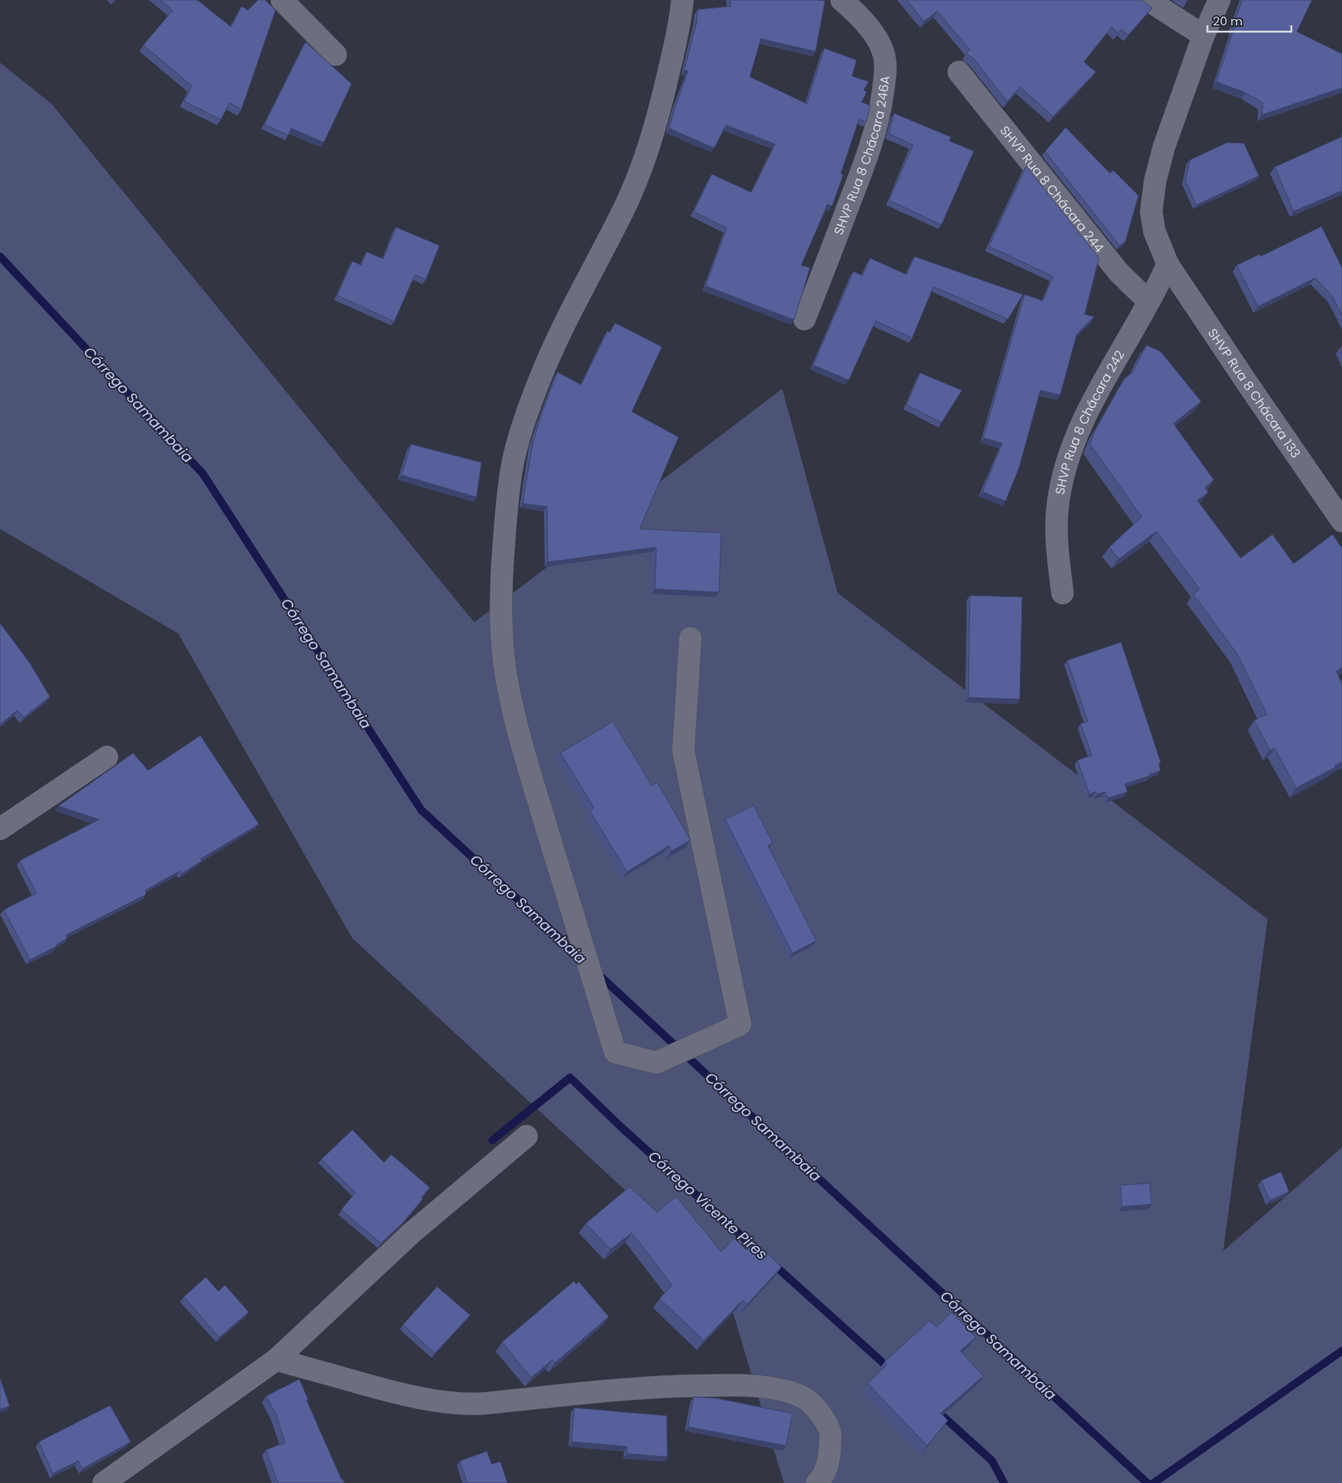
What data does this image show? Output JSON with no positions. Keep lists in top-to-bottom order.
{
  "streets": {
    "street": [
      "SHVP Rua 8 Chácara 246A",
      "SHVP Rua 8 Chácara 244",
      "SHVP Rua 8 Chácara 133",
      "SHVP Rua 8 Chácara 242"
    ]
  },
  "crossings": [
    ["SHVP Rua 8 Chácara 244", "SHVP Rua 8 Chácara 242"],
    ["SHVP Rua 8 Chácara 133", "SHVP Rua 8 Chácara 242"]
  ],
  "water": ["Córrego Samambaia", "Córrego Vicente Pires"],
  "scale_bar": "20 m"
}
